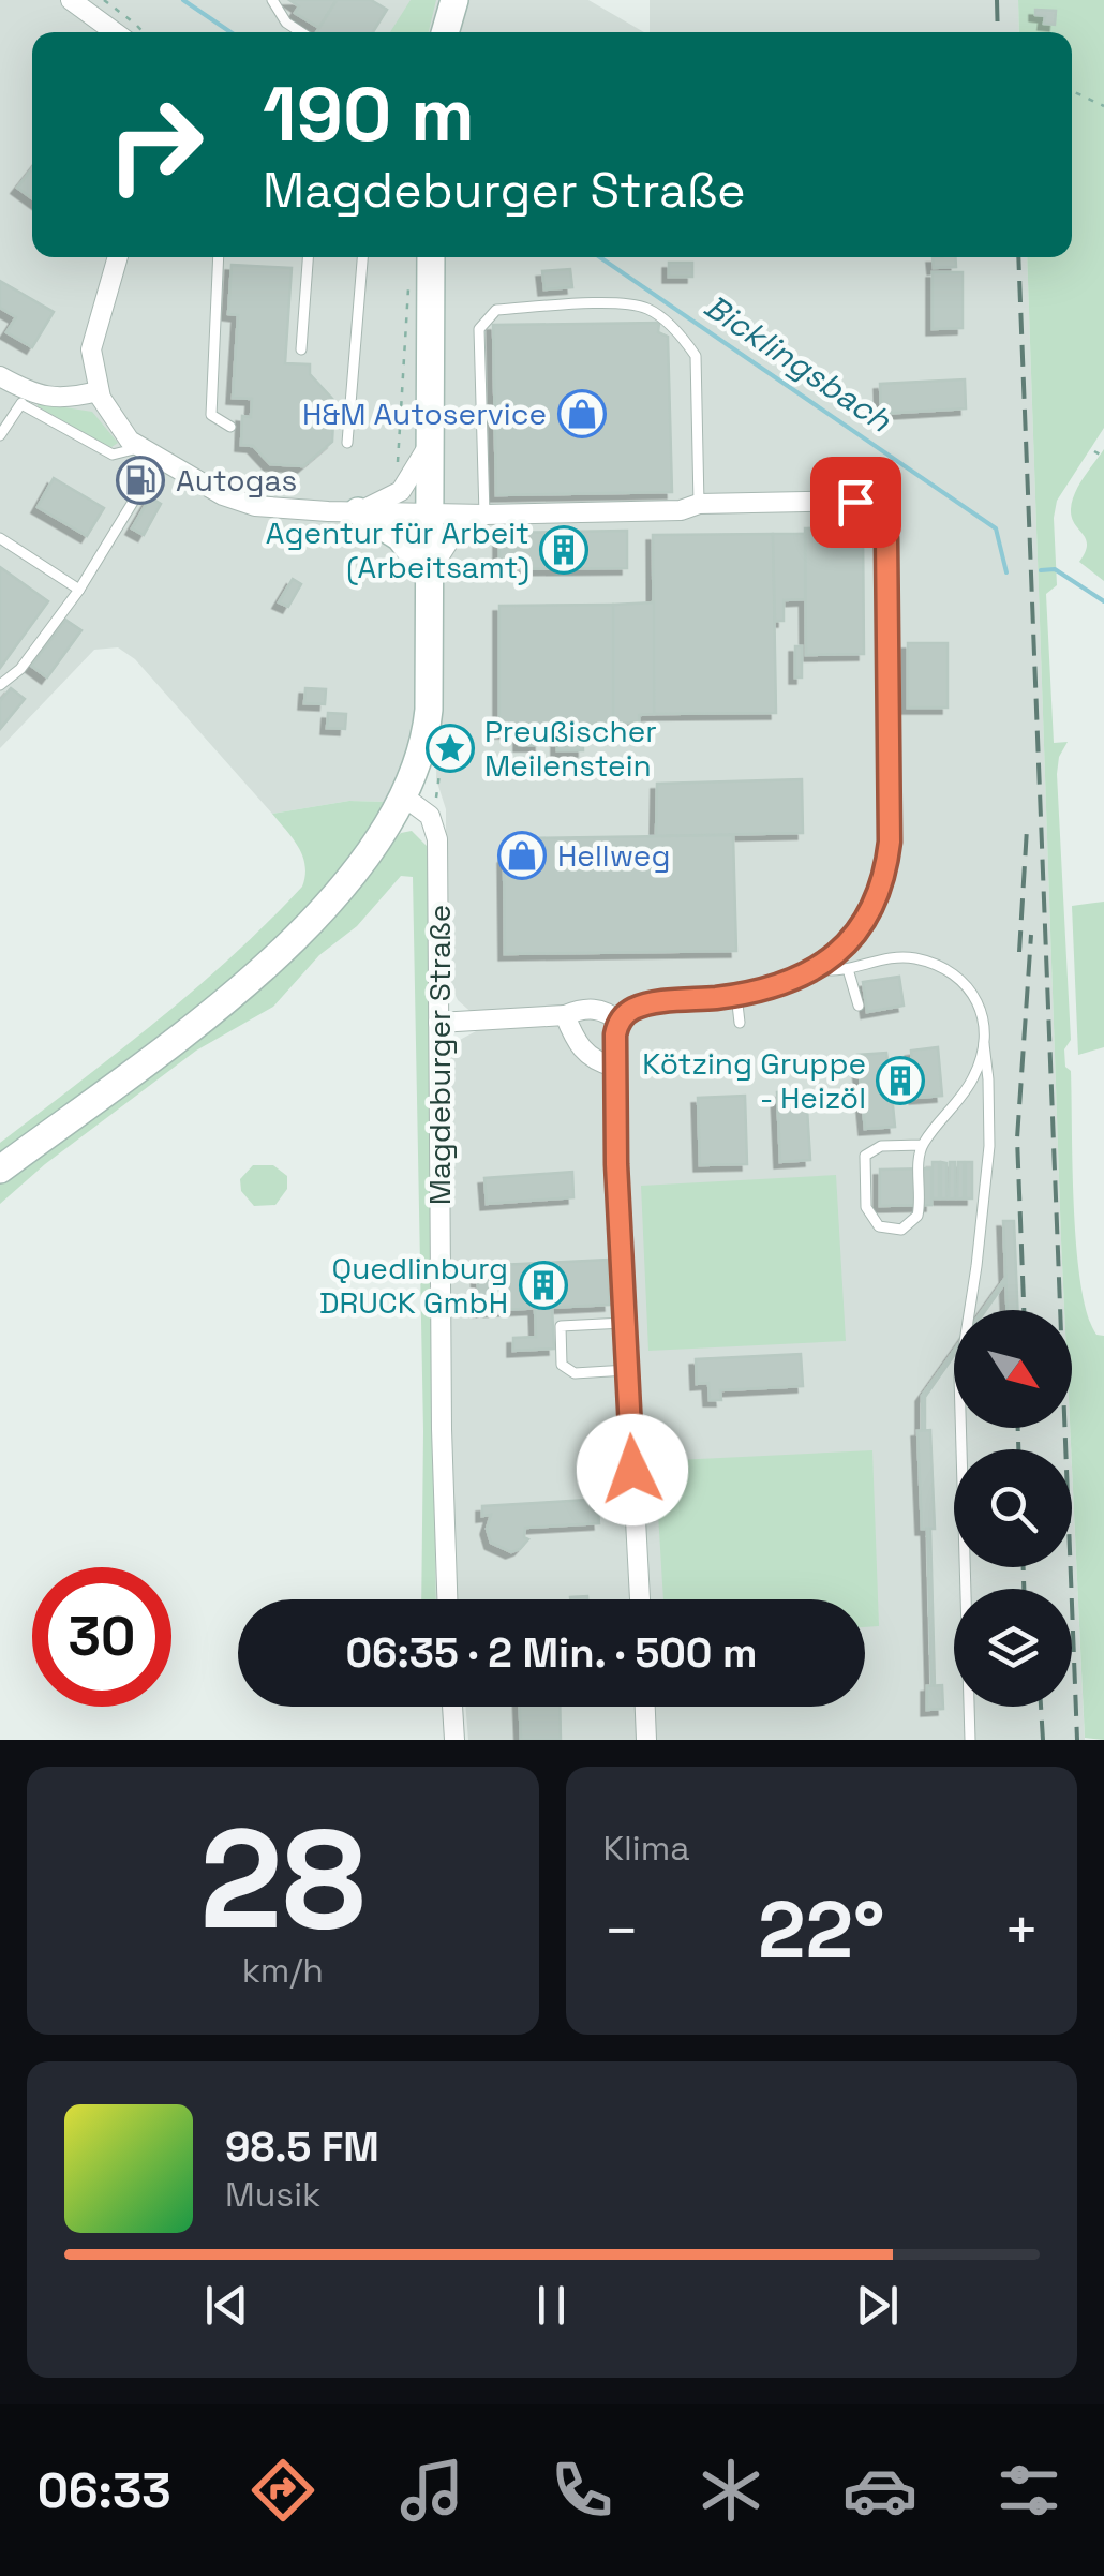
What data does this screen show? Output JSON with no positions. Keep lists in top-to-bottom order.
{
  "streets": {
    "street": ["Magdeburger Straße"]
  },
  "water": ["Bicklingsbach"],
  "places": {
    "shop": ["H&M Autoservice", "Hellweg"],
    "fuel station": ["Autogas"],
    "building": ["Agentur für Arbeit (Arbeitsamt)", "Kötzing Gruppe - Heizöl", "Quedlinburg DRUCK GmbH"],
    "place": ["Preußischer Meilenstein"]
  },
  "north": "bottom right",
  "page": {
    "turn": ["190 m", "Magdeburger Straße"],
    "limit": "30",
    "trip": "06:35 · 2 Min. · 500 m",
    "tile": [
      ["28", "km/h"],
      "Klima"
    ],
    "heat": ["−", "22°", "+"],
    "song": ["98.5 FM", "Musik"],
    "tabs": "06:33"
  }
}
